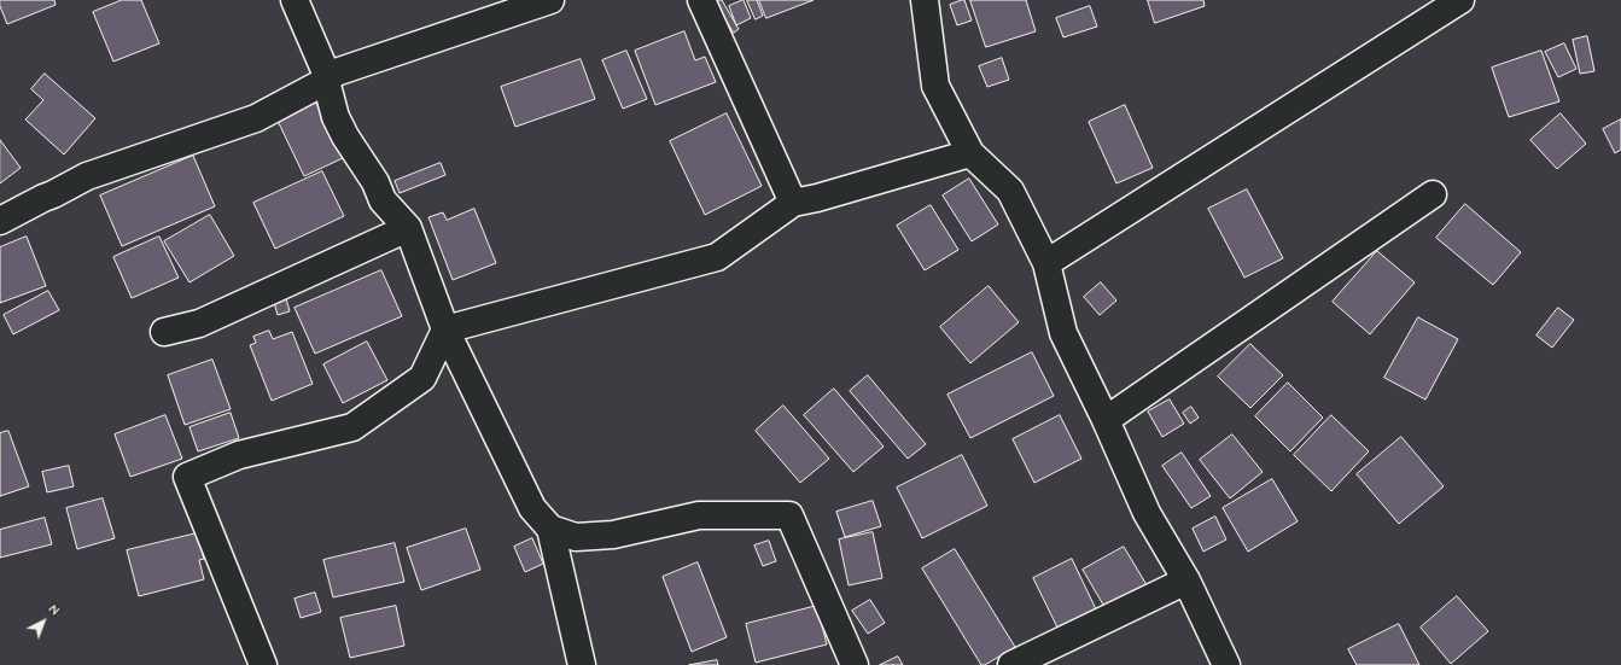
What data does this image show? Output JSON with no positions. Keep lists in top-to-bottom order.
{
  "north": "top right"
}
